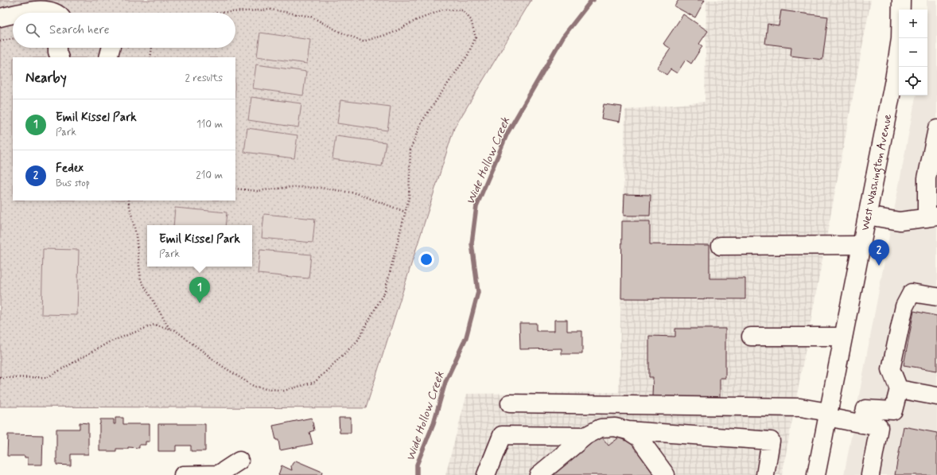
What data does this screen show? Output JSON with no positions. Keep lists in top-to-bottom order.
{
  "streets": {
    "main road": ["West Washington Avenue"]
  },
  "water": ["Wide Hollow Creek"],
  "page": {
    "map_buttons": ["+", "−"],
    "search": "Search here",
    "heading": ["Nearby", "2 results"],
    "list": [
      {
        "mark": "1",
        "name": "Emil Kissel Park",
        "note": "Park",
        "value": "110 m"
      },
      {
        "mark": "2",
        "name": "Fedex",
        "note": "Bus stop",
        "value": "210 m"
      }
    ],
    "popup": ["Emil Kissel Park", "Park"],
    "pins": ["2", "1"]
  }
}
